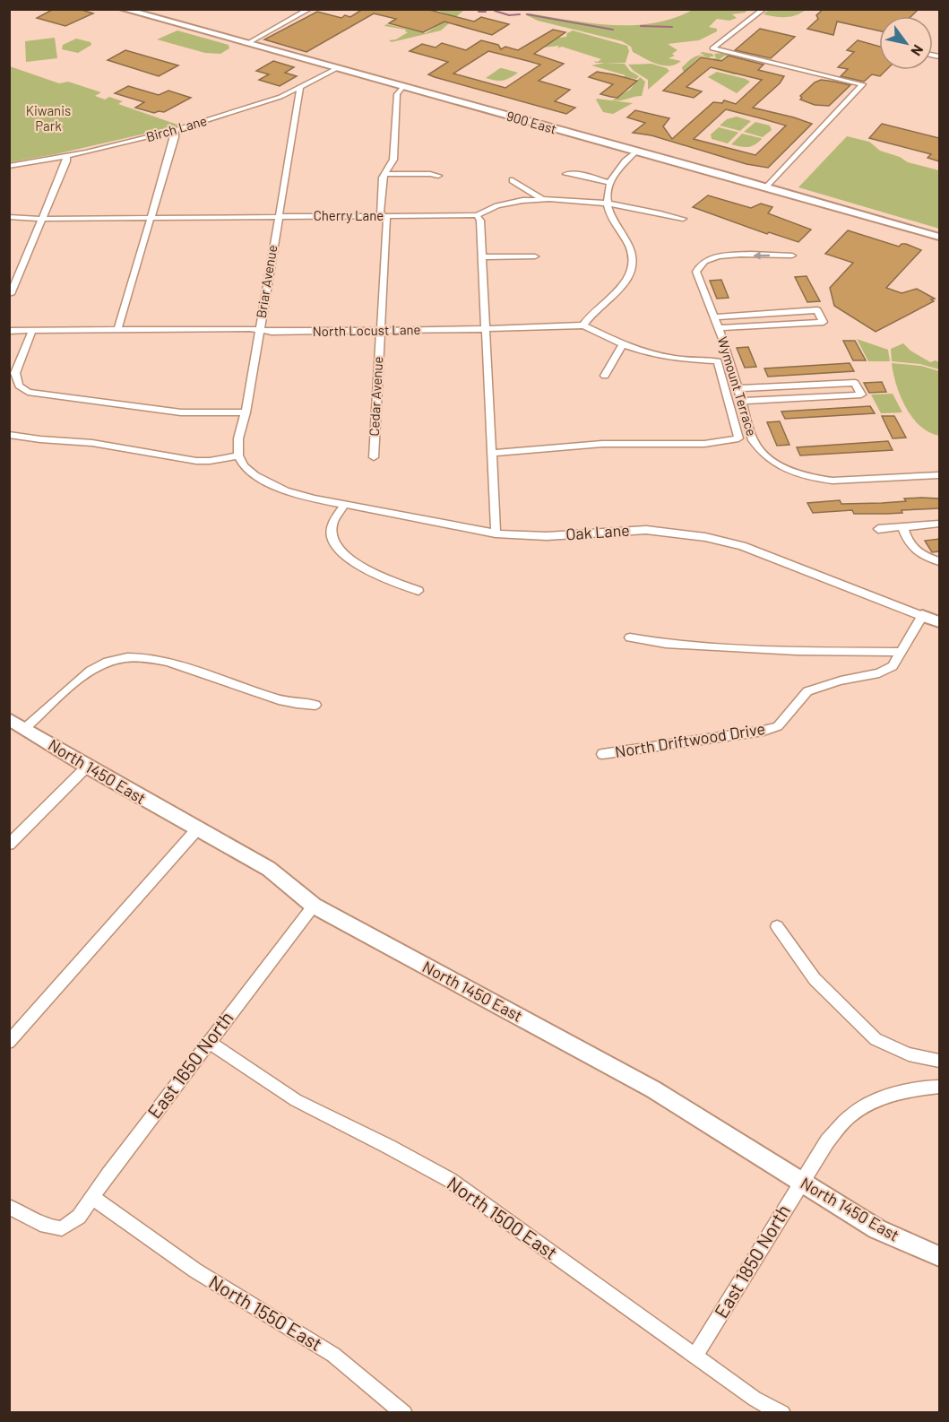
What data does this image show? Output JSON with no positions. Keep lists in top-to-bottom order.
{
  "streets": {
    "main road": ["900 East", "Oak Lane", "North 1450 East"],
    "street": [
      "Birch Lane",
      "Cherry Lane",
      "Briar Avenue",
      "North Locust Lane",
      "Wymount Terrace",
      "Cedar Avenue",
      "North Driftwood Drive",
      "East 1650 North",
      "North 1500 East",
      "East 1850 North",
      "North 1550 East"
    ]
  },
  "crossings": [
    ["900 East", "Birch Lane"],
    ["900 East", "Cedar Avenue"],
    ["Birch Lane", "Briar Avenue"],
    ["Cherry Lane", "Briar Avenue"],
    ["Cherry Lane", "Cedar Avenue"],
    ["Briar Avenue", "North Locust Lane"],
    ["Briar Avenue", "Oak Lane"],
    ["North Locust Lane", "Cedar Avenue"],
    ["Oak Lane", "North Driftwood Drive"],
    ["North 1450 East", "East 1650 North"],
    ["North 1450 East", "East 1850 North"],
    ["East 1650 North", "North 1500 East"],
    ["East 1650 North", "North 1550 East"],
    ["North 1500 East", "East 1850 North"]
  ],
  "parks": ["Kiwanis Park"],
  "north": "bottom right"
}
